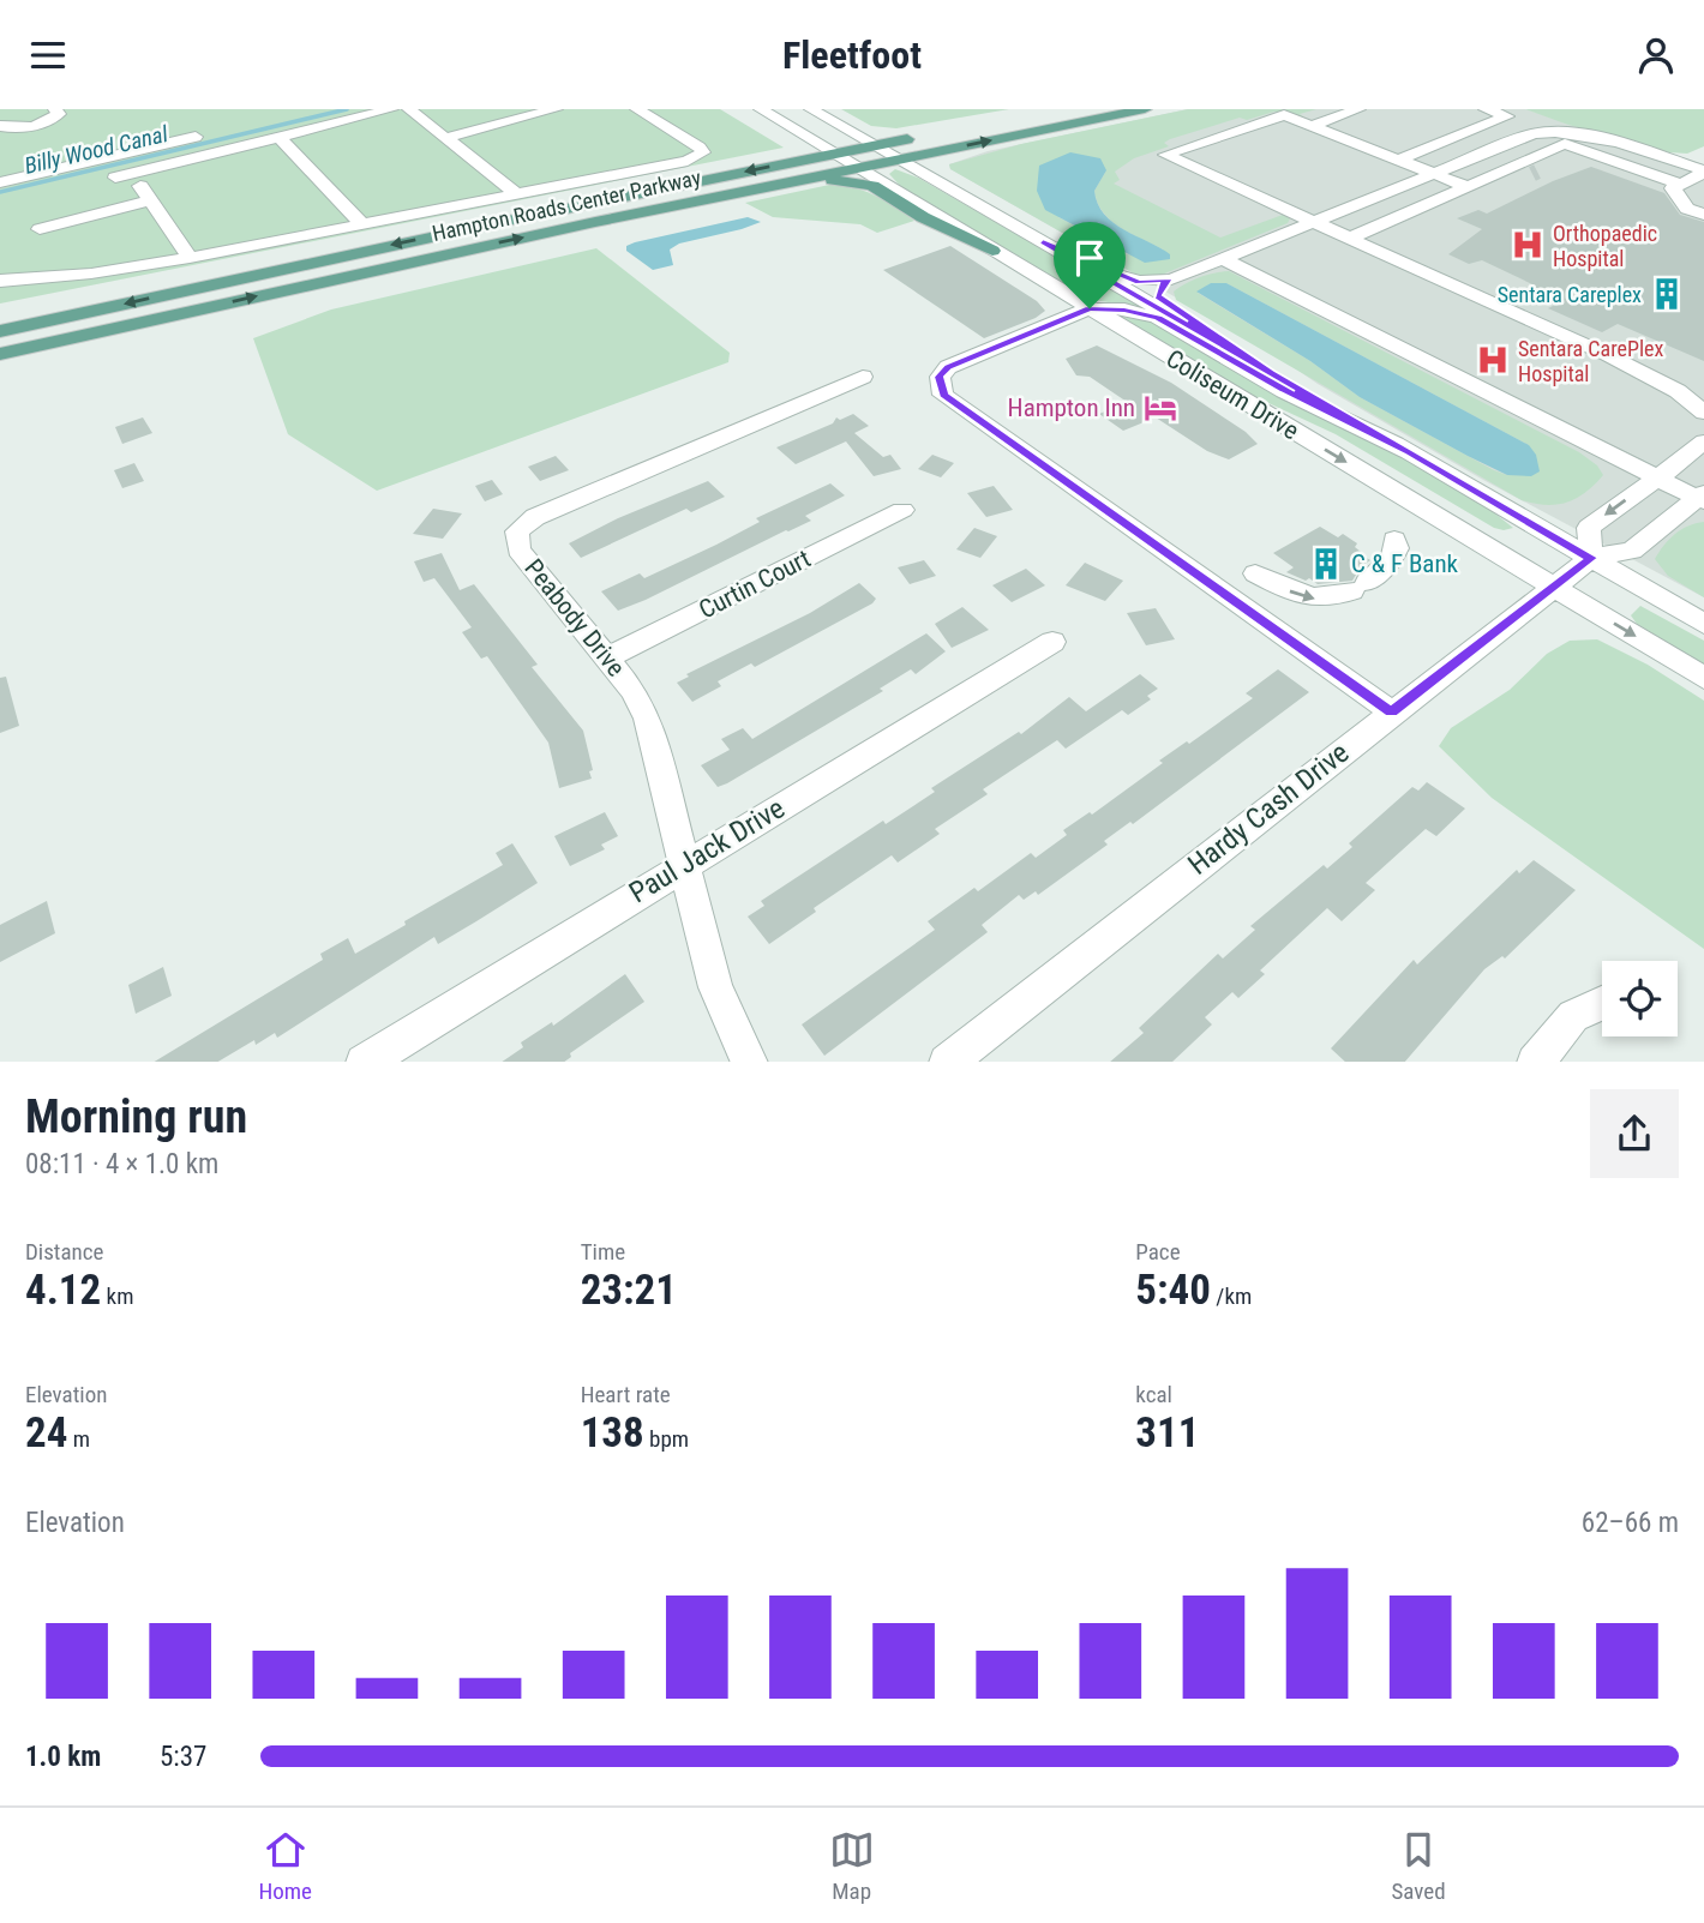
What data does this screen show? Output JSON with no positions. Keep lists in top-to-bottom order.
{
  "streets": {
    "main road": ["Hampton Roads Center Parkway"],
    "street": [
      "Coliseum Drive",
      "Curtin Court",
      "Peabody Drive",
      "Hardy Cash Drive",
      "Paul Jack Drive"
    ]
  },
  "crossings": [
    ["Hampton Roads Center Parkway", "Coliseum Drive"],
    ["Coliseum Drive", "Hardy Cash Drive"],
    ["Curtin Court", "Peabody Drive"],
    ["Peabody Drive", "Paul Jack Drive"]
  ],
  "water": ["Billy Wood Canal"],
  "places": {
    "hospital": ["Orthopaedic Hospital", "Sentara CarePlex Hospital"],
    "building": ["Sentara Careplex", "C & F Bank"],
    "hotel": ["Hampton Inn"]
  },
  "page": {
    "header": "Fleetfoot",
    "heading": ["Morning run", "08:11 · 4 × 1.0 km"],
    "stats": [
      ["Distance", "4.12 km"],
      ["Time", "23:21"],
      ["Pace", "5:40 /km"],
      ["Elevation", "24 m"],
      ["Heart rate", "138 bpm"],
      ["kcal", "311"]
    ],
    "chart": ["Elevation", "62–66 m"],
    "list": [
      {
        "name": "1.0 km",
        "note": "5:37"
      }
    ],
    "tabs": ["Home", "Map", "Saved"]
  }
}
